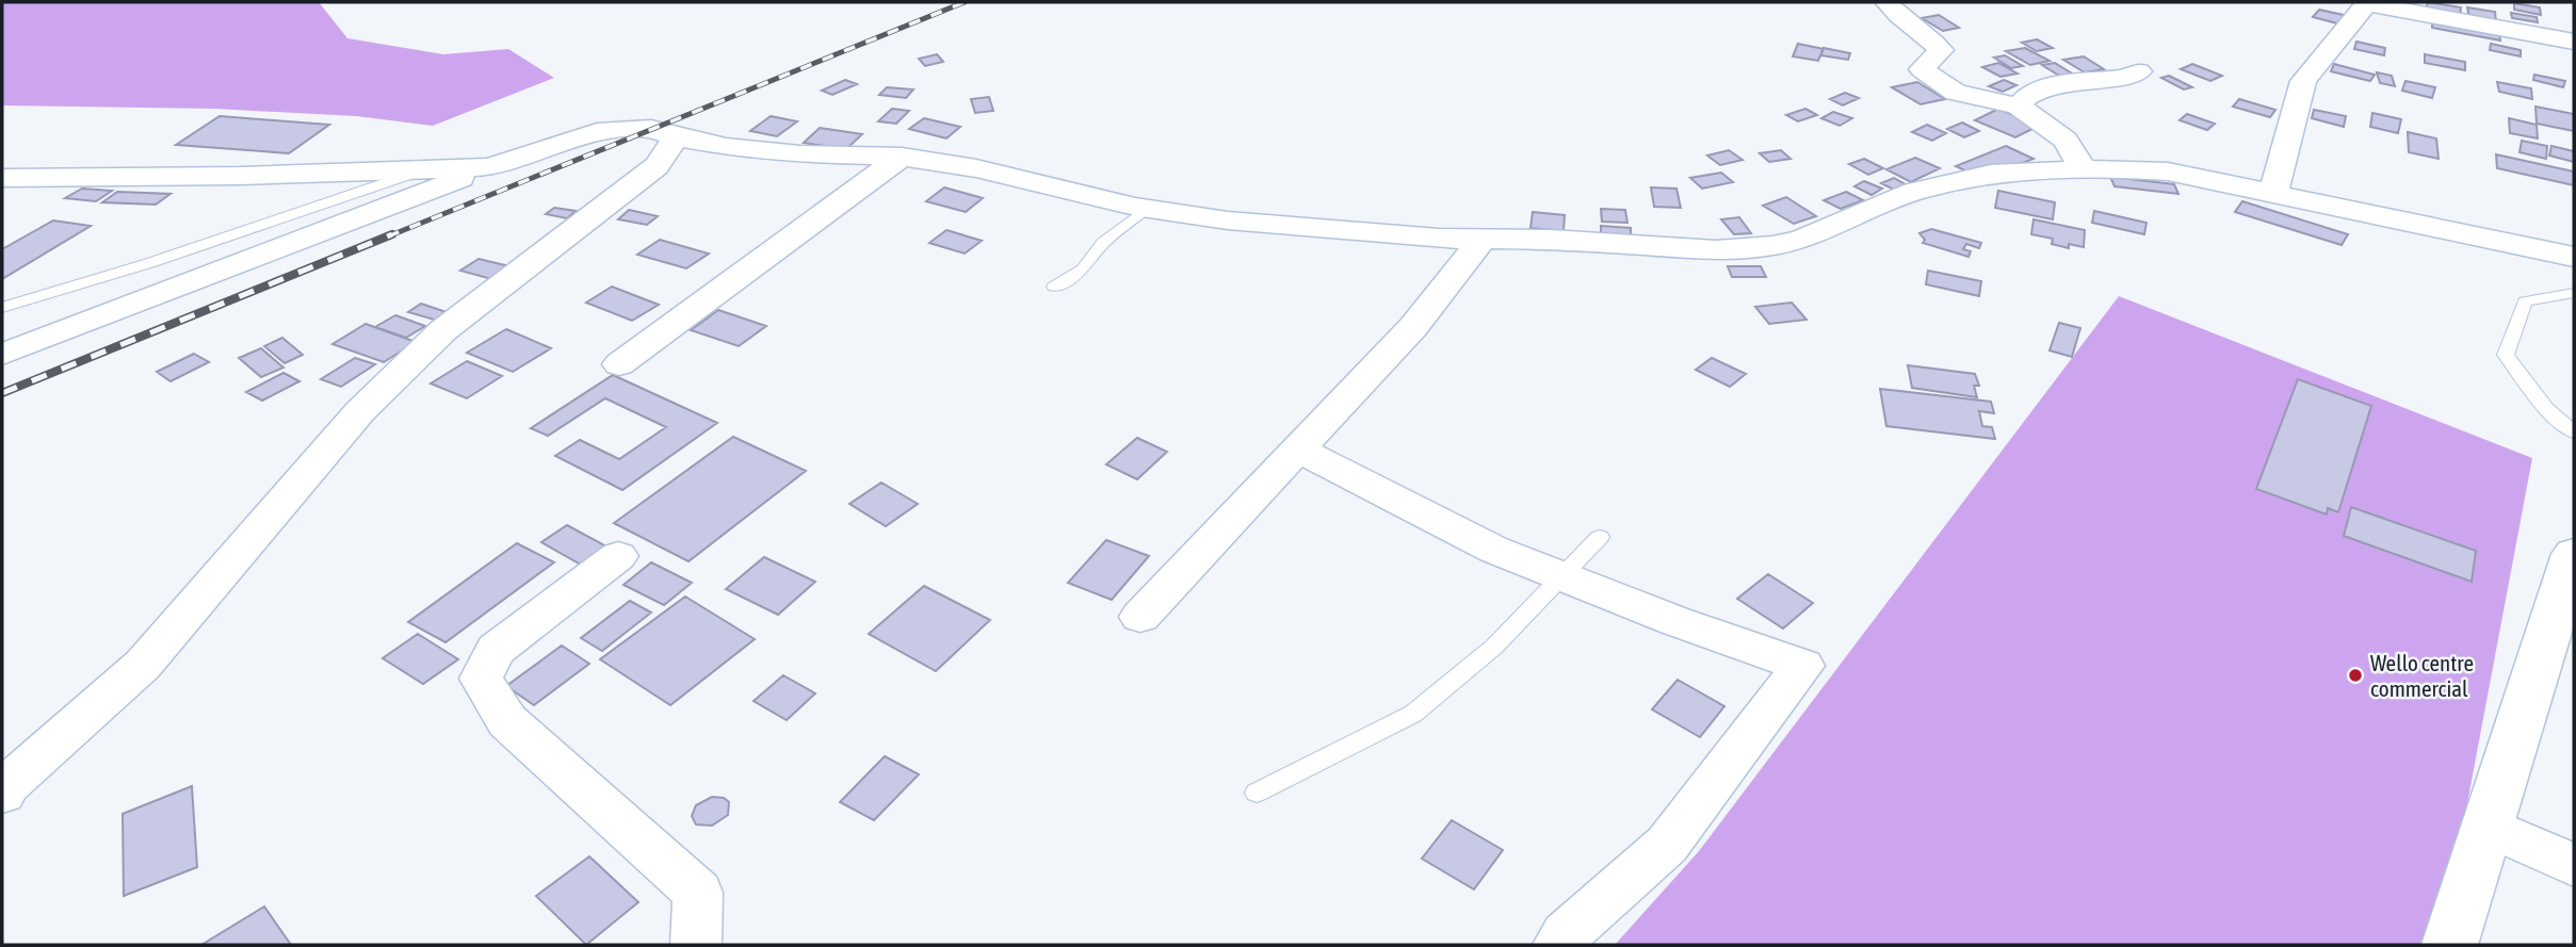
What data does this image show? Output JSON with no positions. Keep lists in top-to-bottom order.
{
  "places": ["Wello centre commercial"]
}
